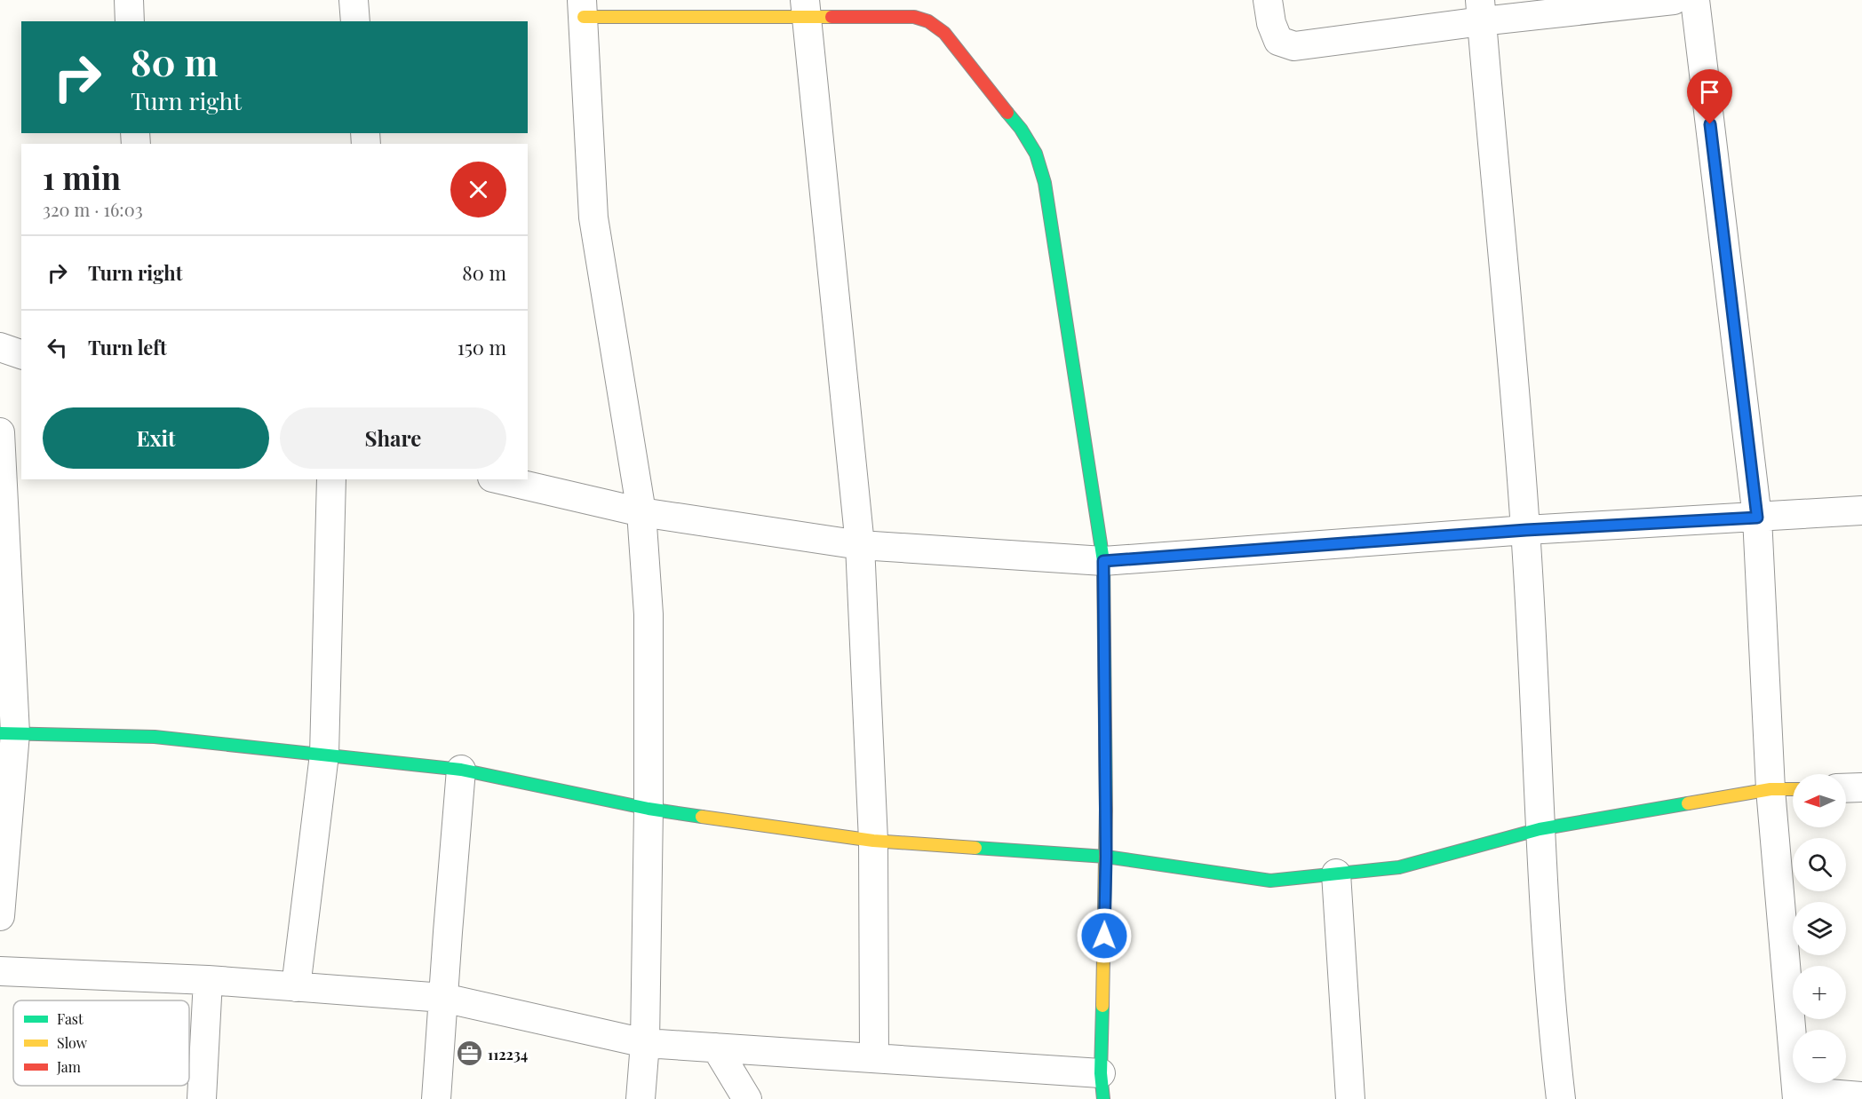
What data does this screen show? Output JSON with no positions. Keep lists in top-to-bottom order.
{
  "places": {
    "office": ["112234"]
  },
  "legend": ["Fast", "Slow", "Jam"],
  "north": "left",
  "page": {
    "turn": ["80 m", "Turn right"],
    "heading": ["1 min", "320 m · 16:03"],
    "list": [
      {
        "name": "Turn right",
        "value": "80 m"
      },
      {
        "name": "Turn left",
        "value": "150 m"
      }
    ],
    "buttons": ["Exit", "Share"],
    "map_buttons": ["+", "−"]
  }
}
